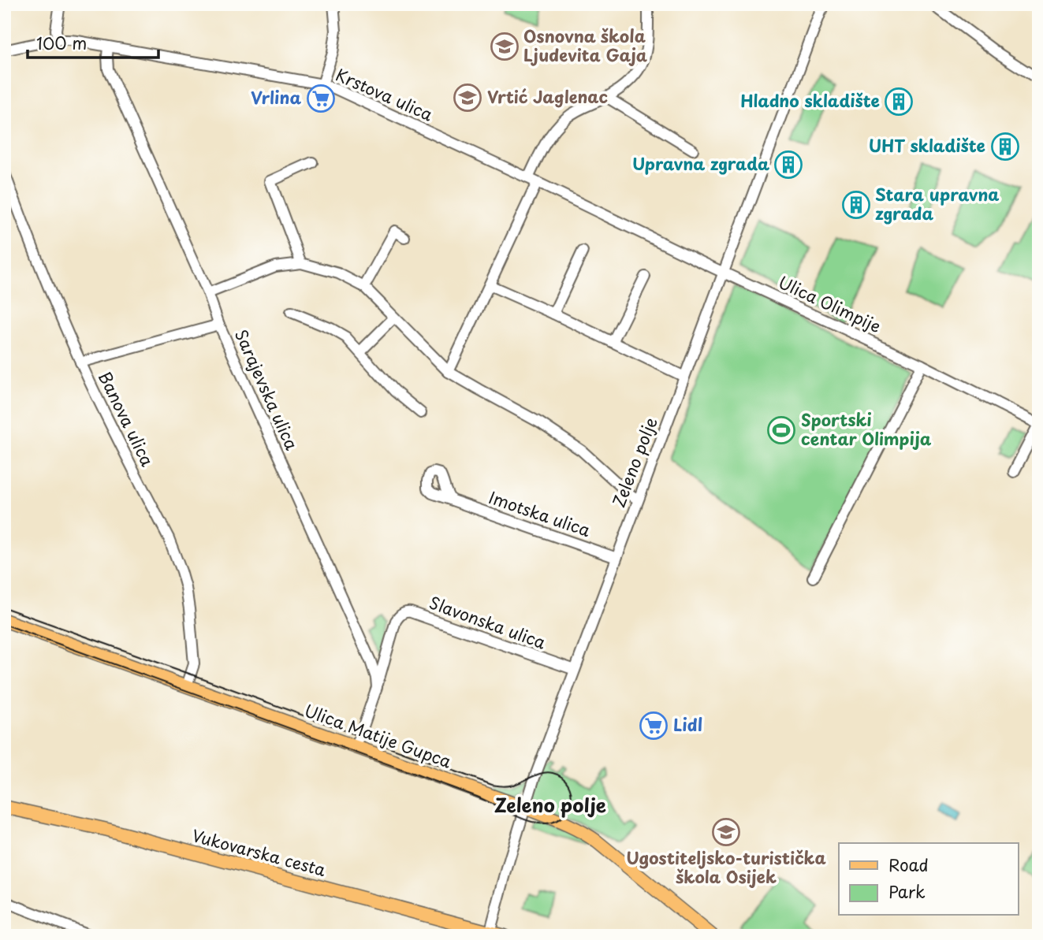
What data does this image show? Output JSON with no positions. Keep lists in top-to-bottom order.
{
  "streets": {
    "main road": ["Ulica Matije Gupca", "Vukovarska cesta"],
    "street": [
      "Krstova ulica",
      "Ulica Olimpije",
      "Sarajevska ulica",
      "Banova ulica",
      "Zeleno polje",
      "Imotska ulica",
      "Slavonska ulica"
    ]
  },
  "crossings": [
    ["Krstova ulica", "Ulica Olimpije"],
    ["Krstova ulica", "Sarajevska ulica"],
    ["Krstova ulica", "Zeleno polje"],
    ["Ulica Olimpije", "Zeleno polje"],
    ["Sarajevska ulica", "Slavonska ulica"],
    ["Banova ulica", "Ulica Matije Gupca"],
    ["Zeleno polje", "Imotska ulica"],
    ["Zeleno polje", "Slavonska ulica"],
    ["Zeleno polje", "Ulica Matije Gupca"],
    ["Zeleno polje", "Vukovarska cesta"]
  ],
  "districts": ["Zeleno polje"],
  "places": {
    "school or university": ["Osnovna škola Ljudevita Gaja", "Vrtić Jaglenac", "Ugostiteljsko-turistička škola Osijek"],
    "supermarket": ["Vrlina", "Lidl"],
    "building": [
      "Hladno skladište",
      "UHT skladište",
      "Upravna zgrada",
      "Stara upravna zgrada"
    ],
    "sports": ["Sportski centar Olimpija"]
  },
  "legend": ["Road", "Park"],
  "scale_bar": "100 m"
}
